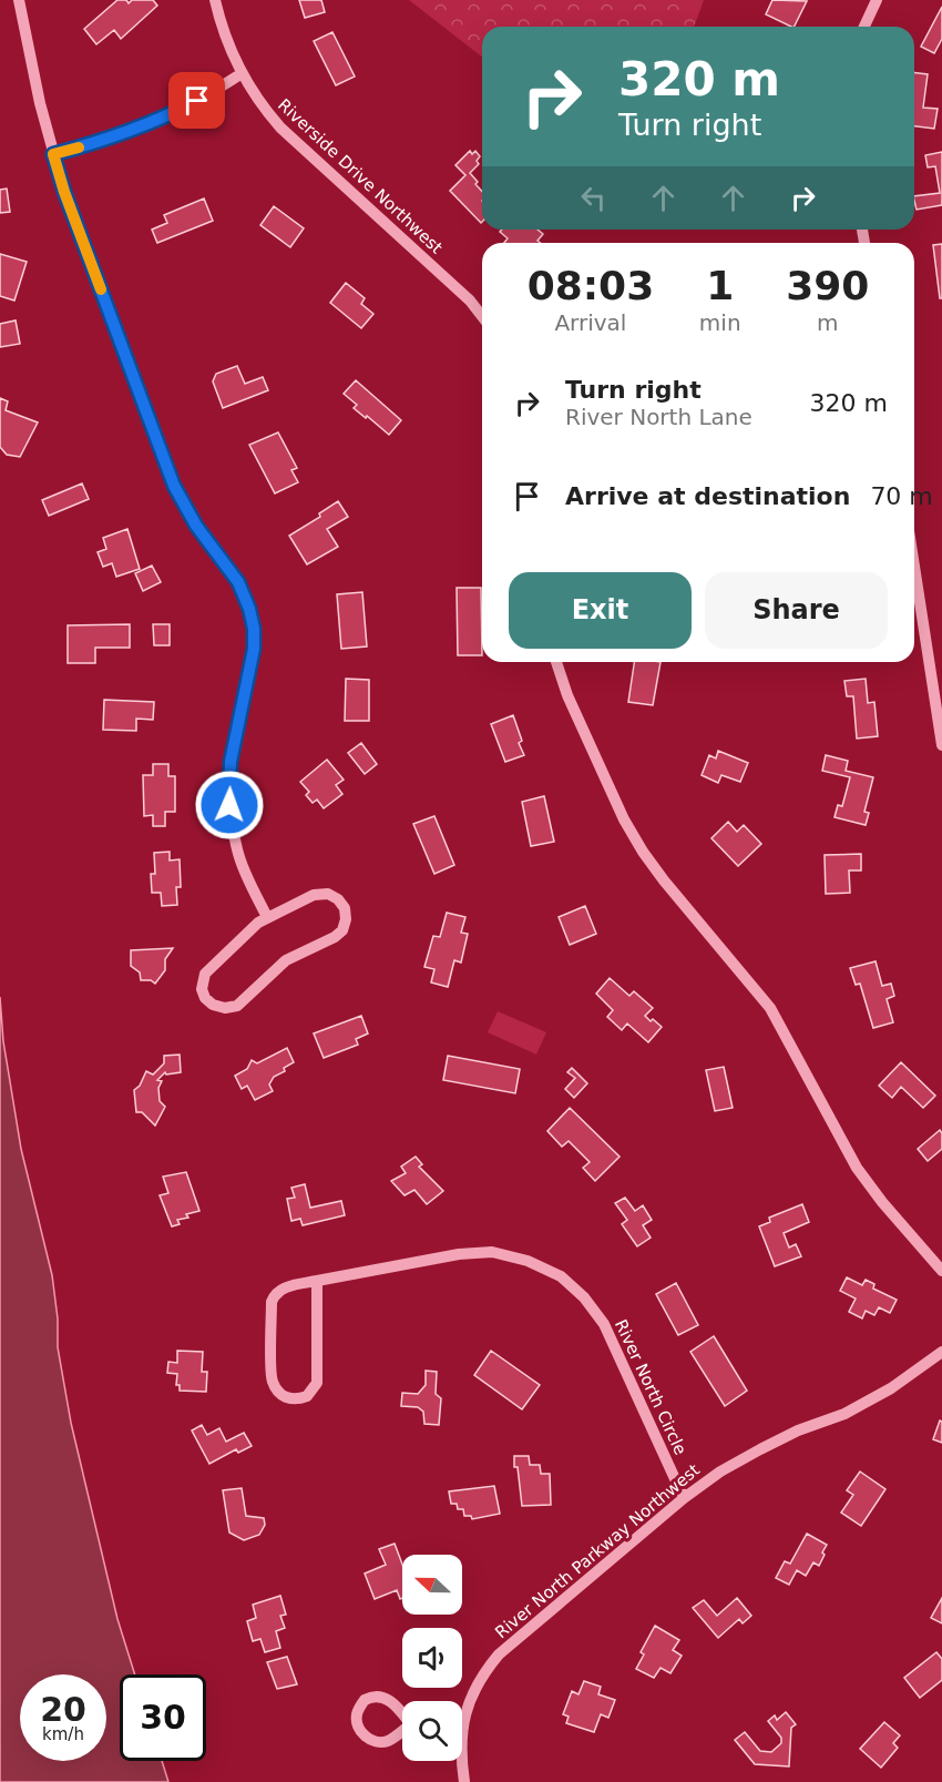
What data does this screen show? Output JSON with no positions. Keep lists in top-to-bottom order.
{
  "streets": {
    "street": ["Riverside Drive Northwest", "River North Circle", "River North Parkway Northwest"]
  },
  "crossings": [
    ["River North Circle", "River North Parkway Northwest"]
  ],
  "north": "left",
  "page": {
    "turn": ["320 m", "Turn right"],
    "eta": [
      "08:03",
      "Arrival",
      "1",
      "min",
      "390",
      "m"
    ],
    "list": [
      {
        "name": "Turn right",
        "note": "River North Lane",
        "value": "320 m"
      },
      {
        "name": "Arrive at destination",
        "value": "70 m"
      }
    ],
    "buttons": ["Exit", "Share"],
    "speed": "20 km/h",
    "limit": "30"
  }
}
